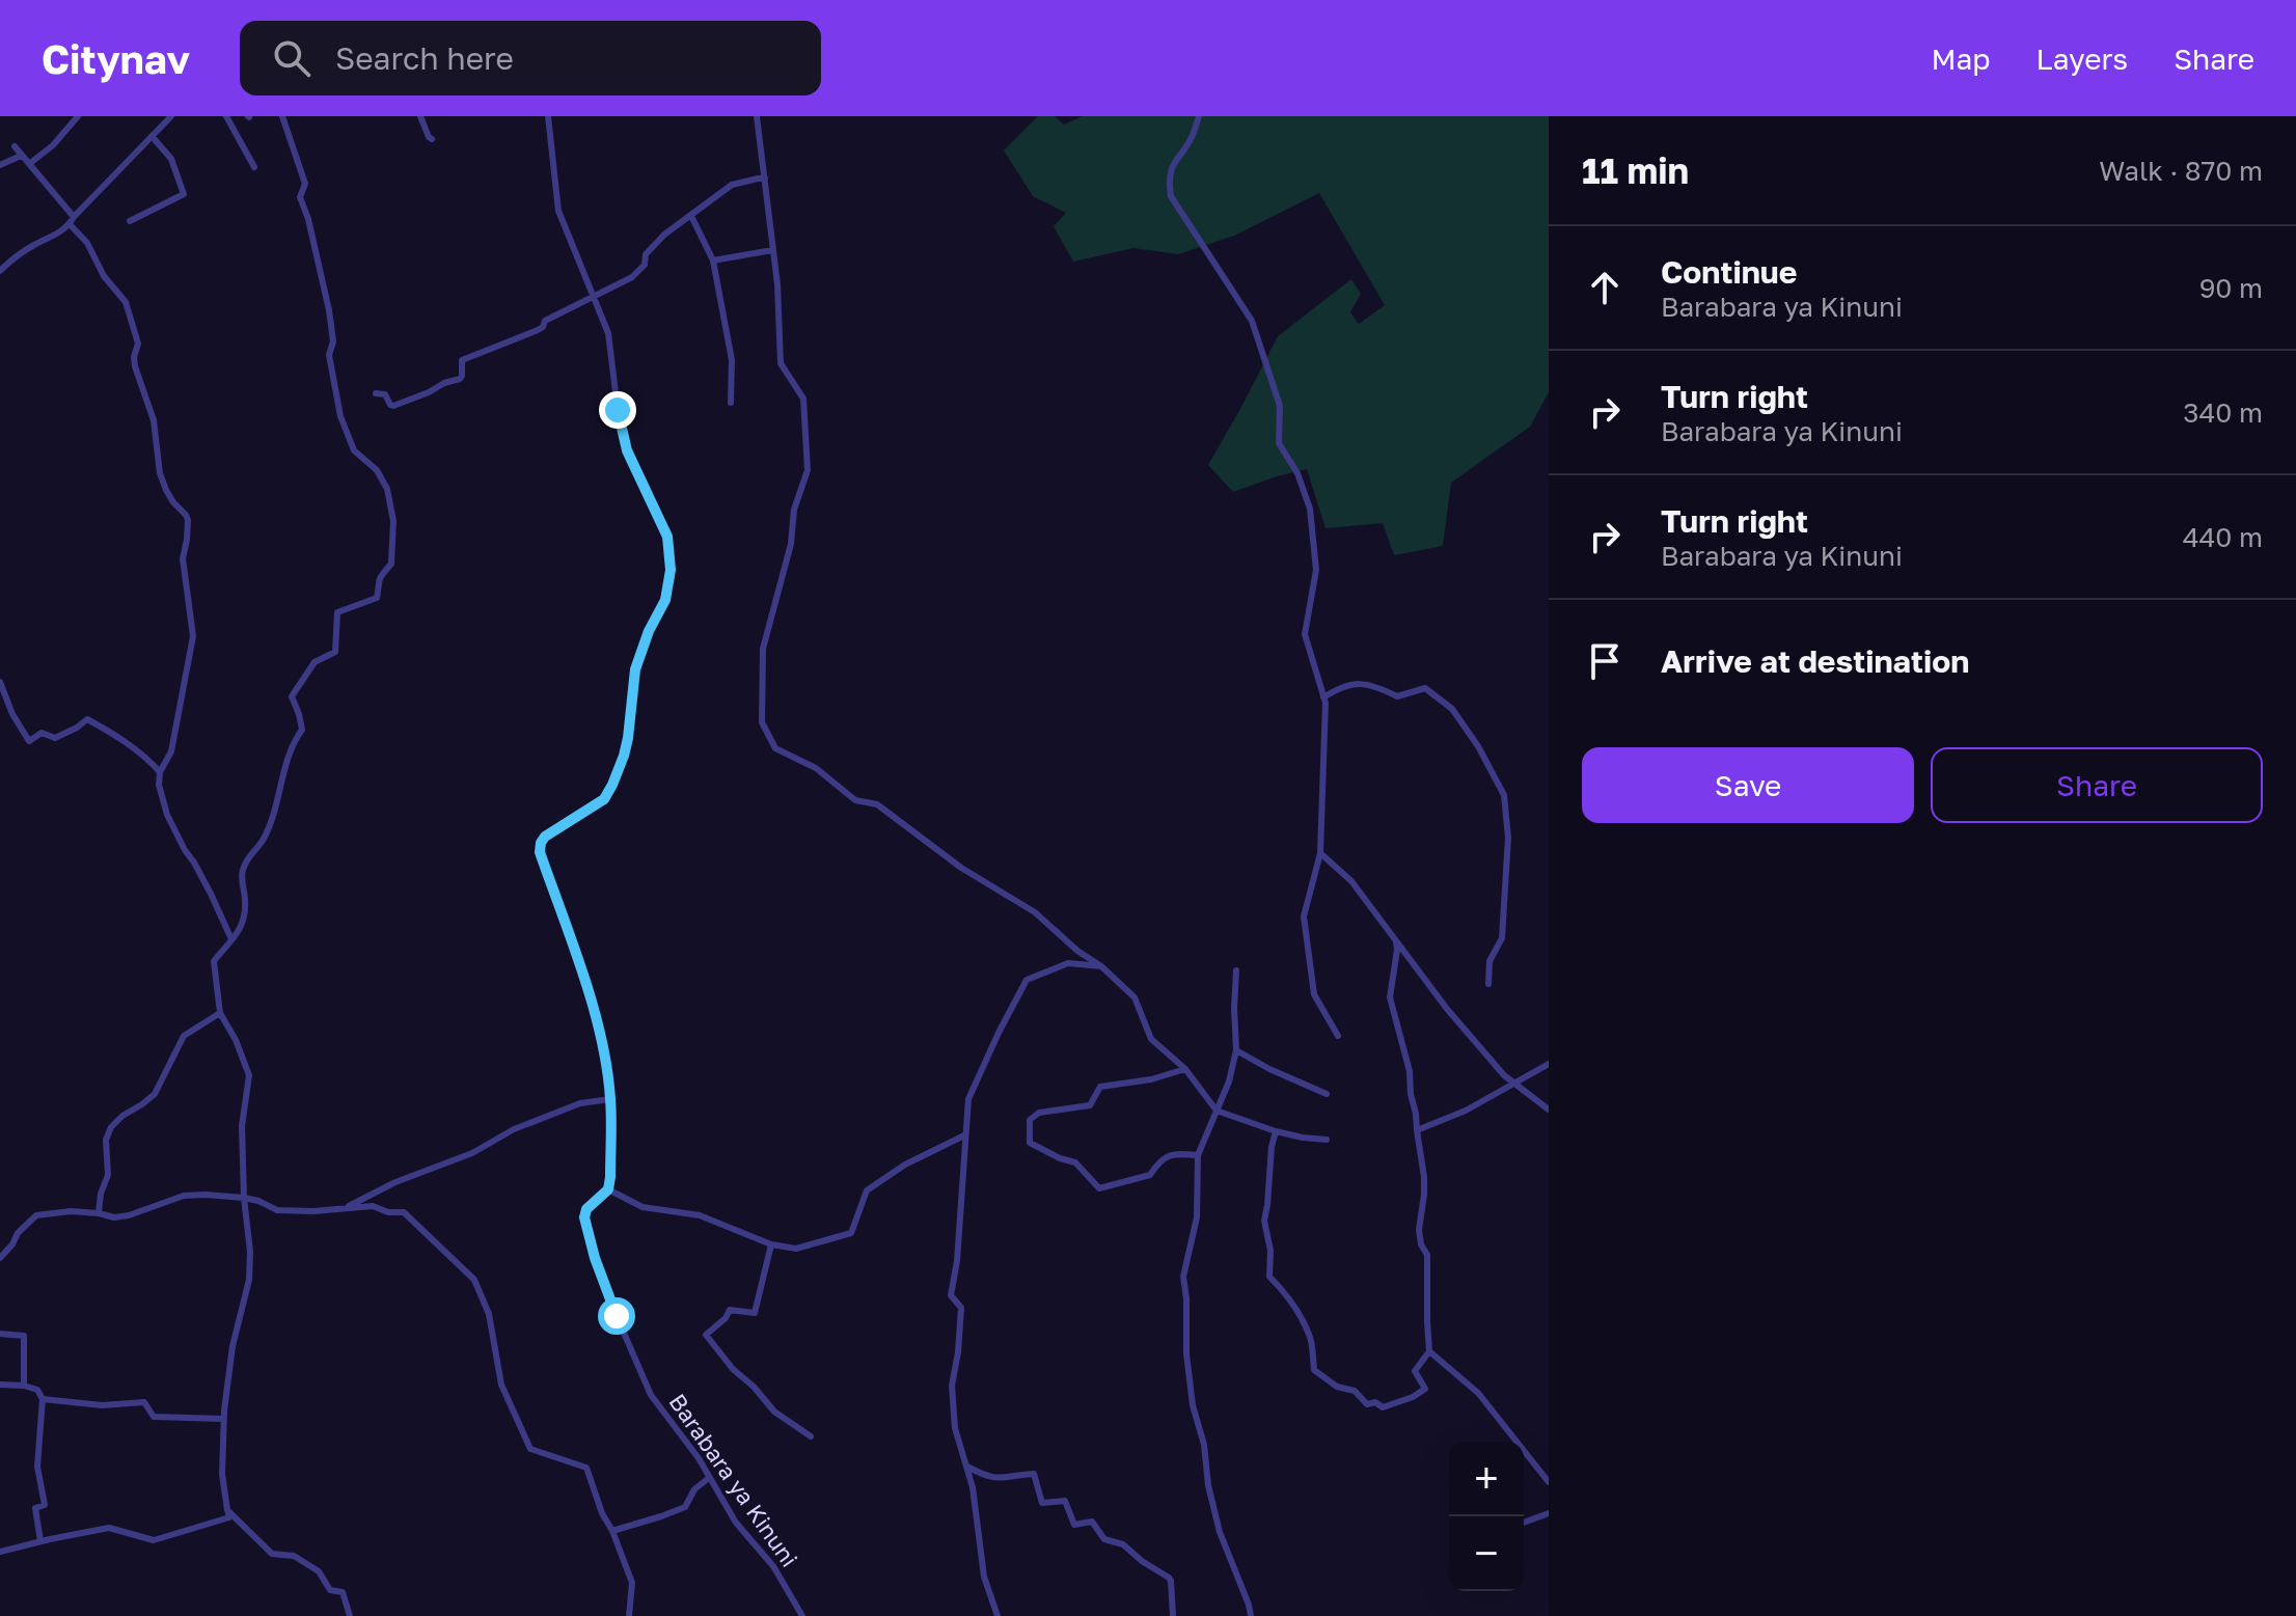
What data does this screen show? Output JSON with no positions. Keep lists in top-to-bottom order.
{
  "streets": {
    "street": ["Barabara ya Kinuni"]
  },
  "page": {
    "header": "Citynav",
    "search": "Search here",
    "nav": ["Map", "Layers", "Share"],
    "heading": ["11 min", "Walk · 870 m"],
    "list": [
      ["Continue", "Barabara ya Kinuni", "90 m"],
      ["Turn right", "Barabara ya Kinuni", "340 m"],
      ["Turn right", "Barabara ya Kinuni", "440 m"],
      "Arrive at destination"
    ],
    "buttons": ["Save", "Share"],
    "map_buttons": ["+", "−"]
  }
}
